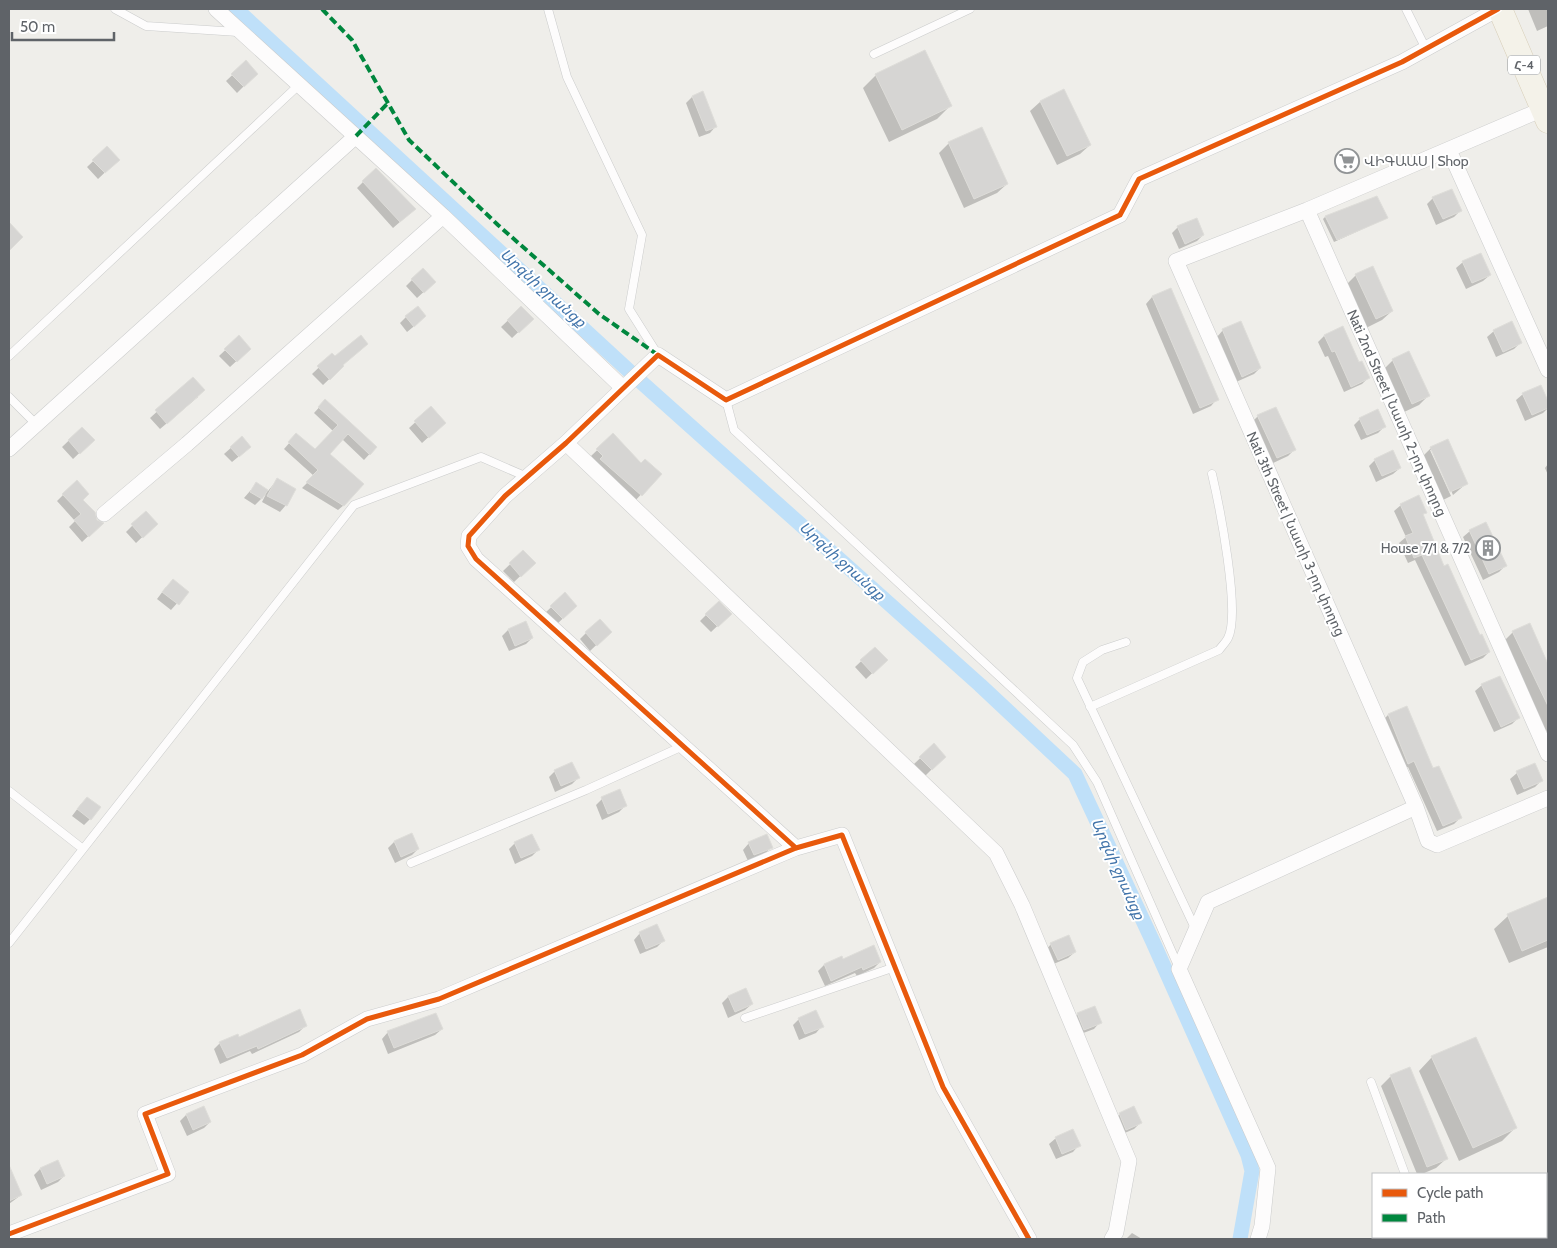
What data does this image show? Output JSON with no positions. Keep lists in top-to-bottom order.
{
  "streets": {
    "main road": ["Հ-4"],
    "street": ["Nati 2nd Street | Նատի 2-րդ փողոց", "Nati 3th Street | Նատի 3-րդ փողոց"]
  },
  "crossings": [
    ["Nati 2nd Street | Նատի 2-րդ փողոց", "Nati 3th Street | Նատի 3-րդ փողոց"]
  ],
  "water": ["Արզնի ջրանցք"],
  "places": {
    "supermarket": ["ՎԻԳԱԱՍ | Shop"],
    "building": ["House 7/1 & 7/2"]
  },
  "legend": ["Cycle path", "Path"],
  "scale_bar": "50 m"
}
